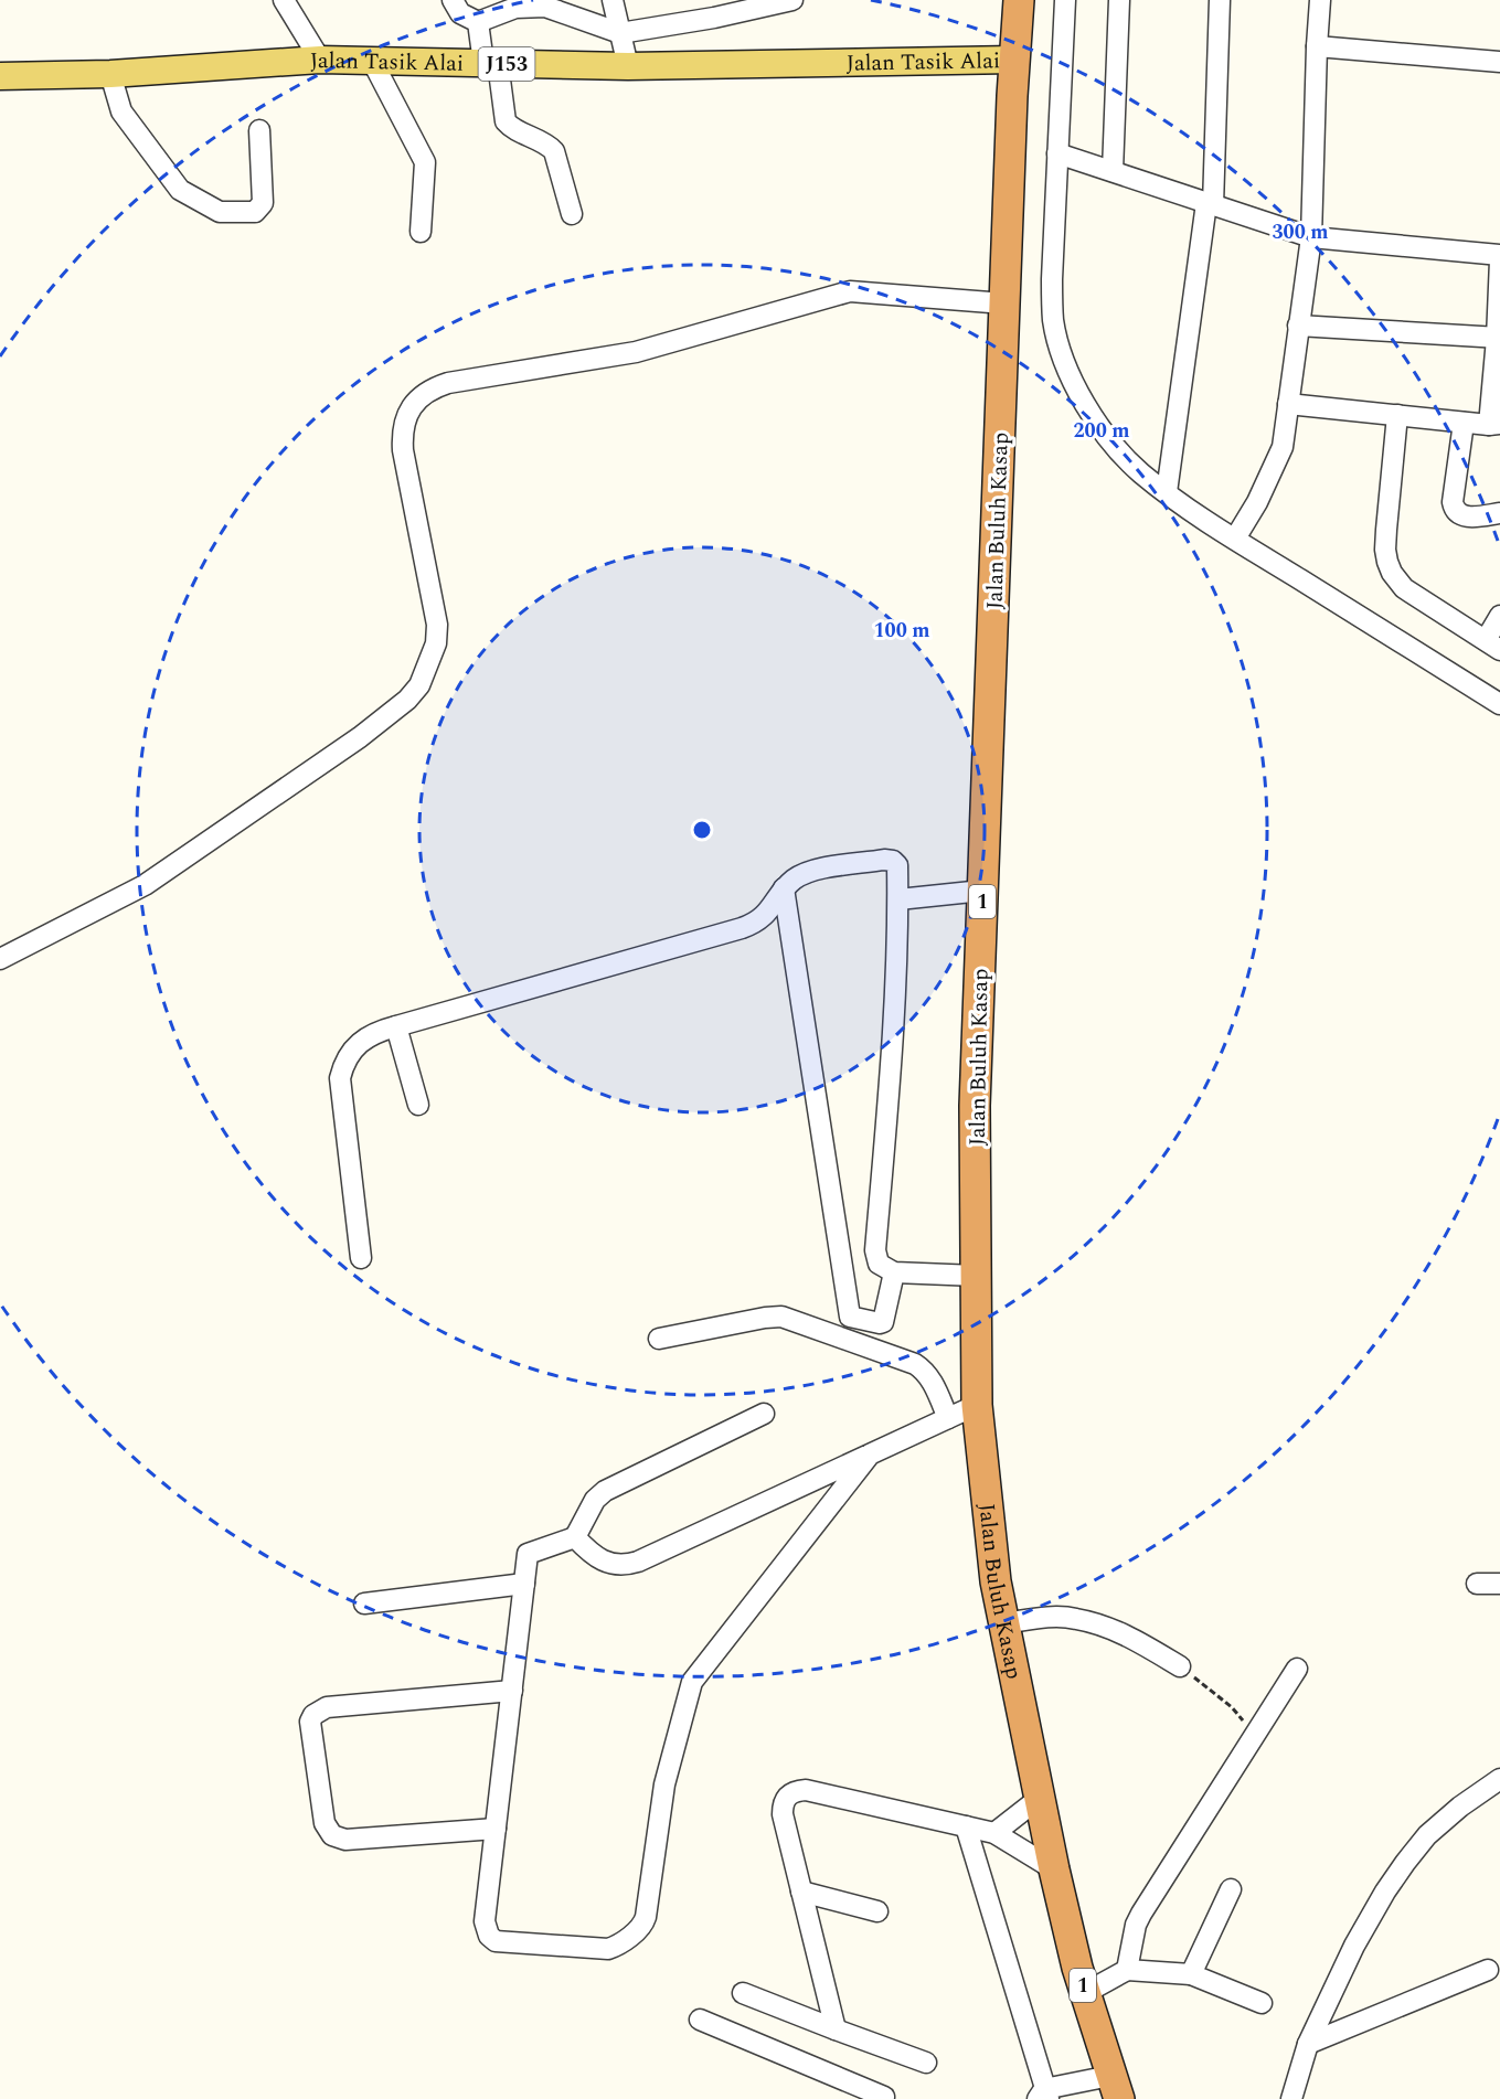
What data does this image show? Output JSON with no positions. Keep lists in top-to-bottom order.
{
  "streets": {
    "highway": ["Jalan Buluh Kasap", "1"],
    "main road": ["Jalan Tasik Alai", "J153"]
  },
  "crossings": [
    ["Jalan Tasik Alai", "Jalan Buluh Kasap"]
  ],
  "rings": ["300 m", "200 m", "100 m"]
}
